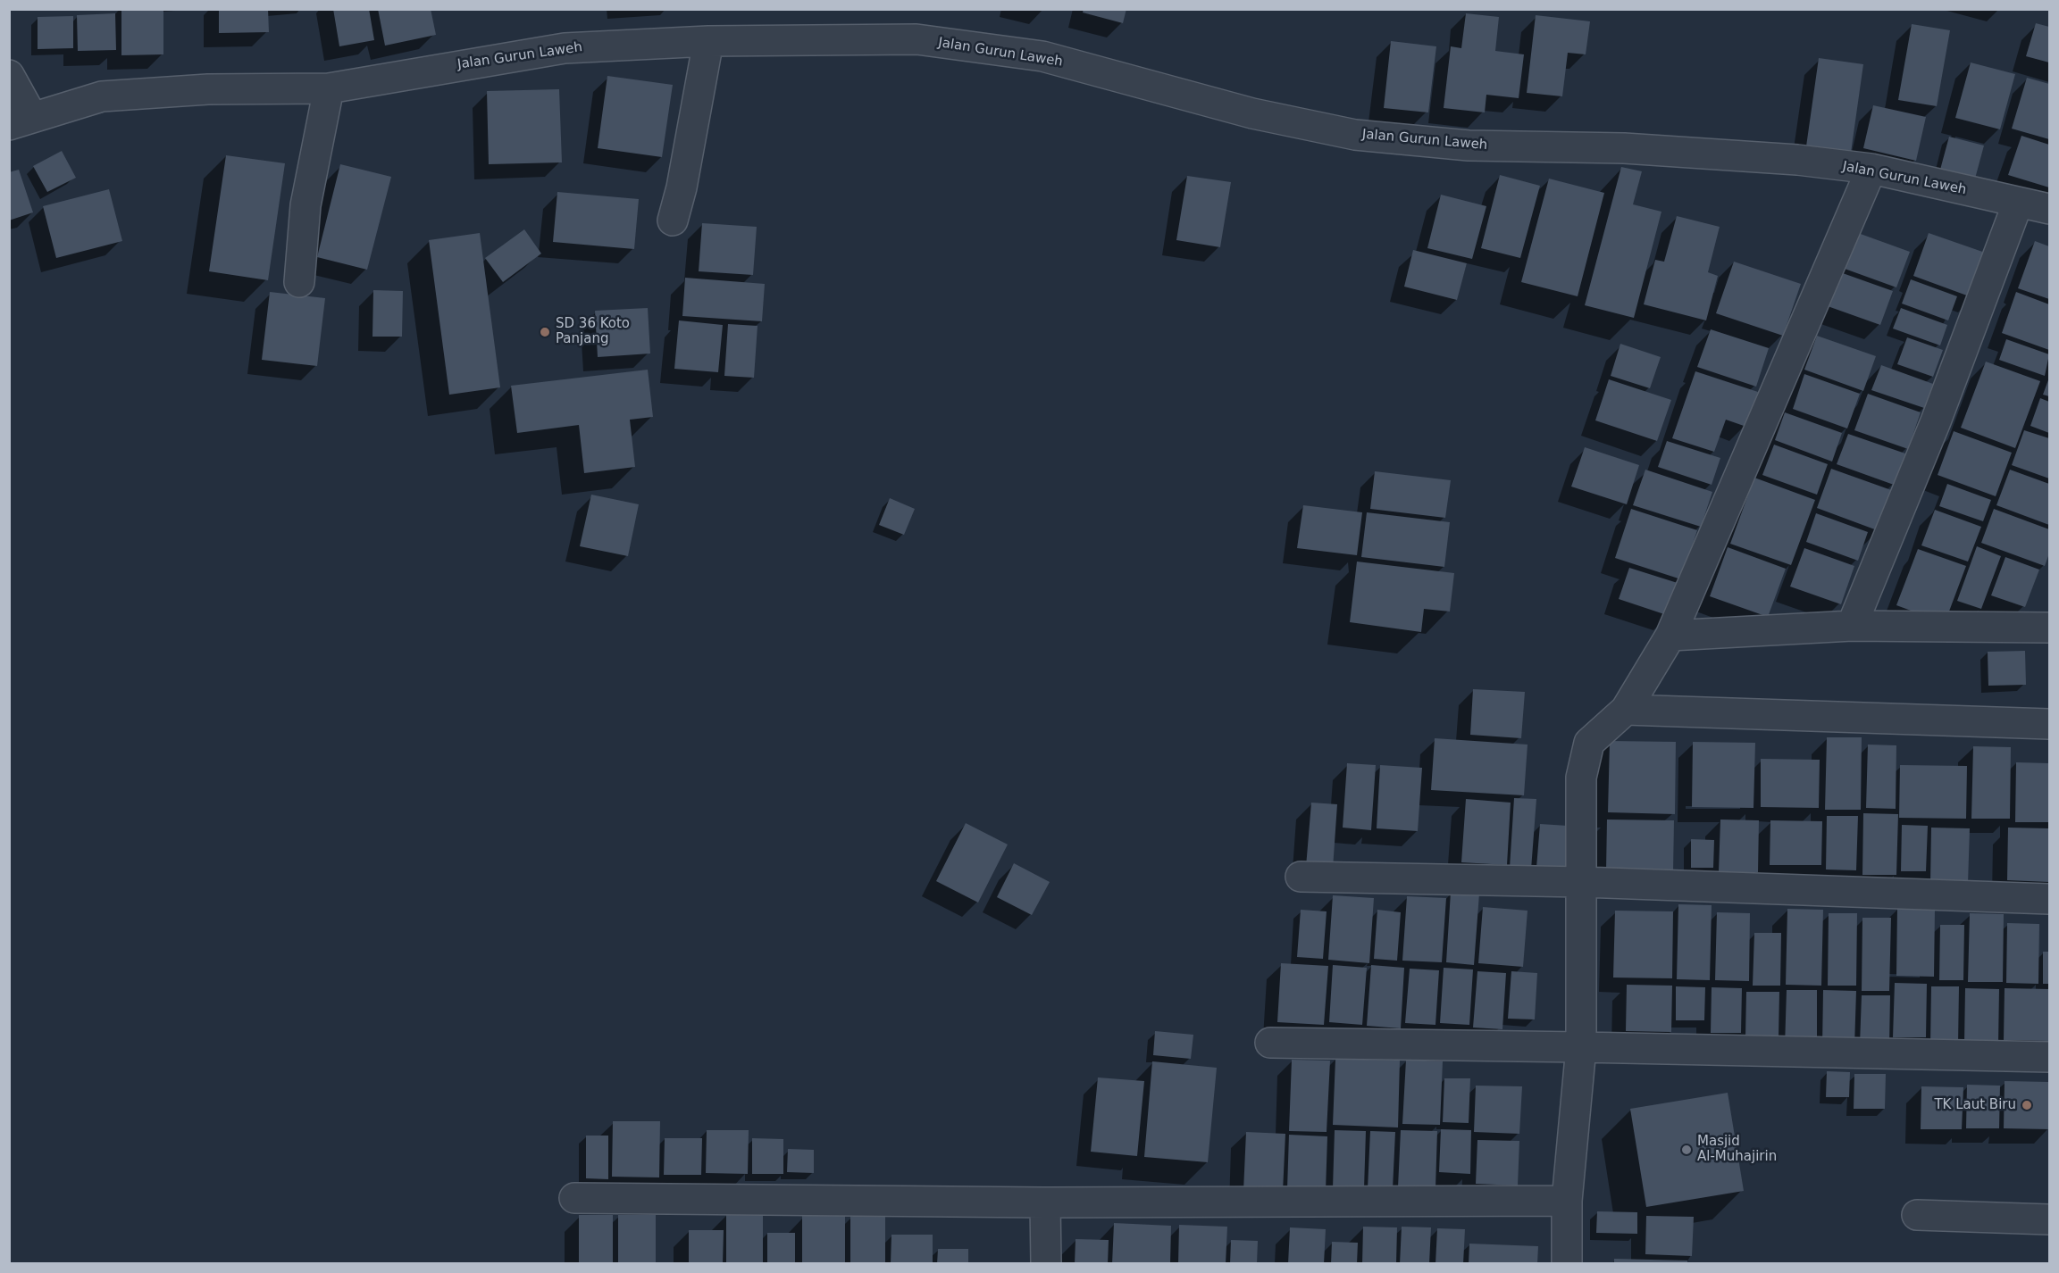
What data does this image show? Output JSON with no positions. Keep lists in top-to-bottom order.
{
  "streets": {
    "street": ["Jalan Gurun Laweh"]
  },
  "places": ["SD 36 Koto Panjang", "TK Laut Biru", "Masjid Al-Muhajirin"]
}
